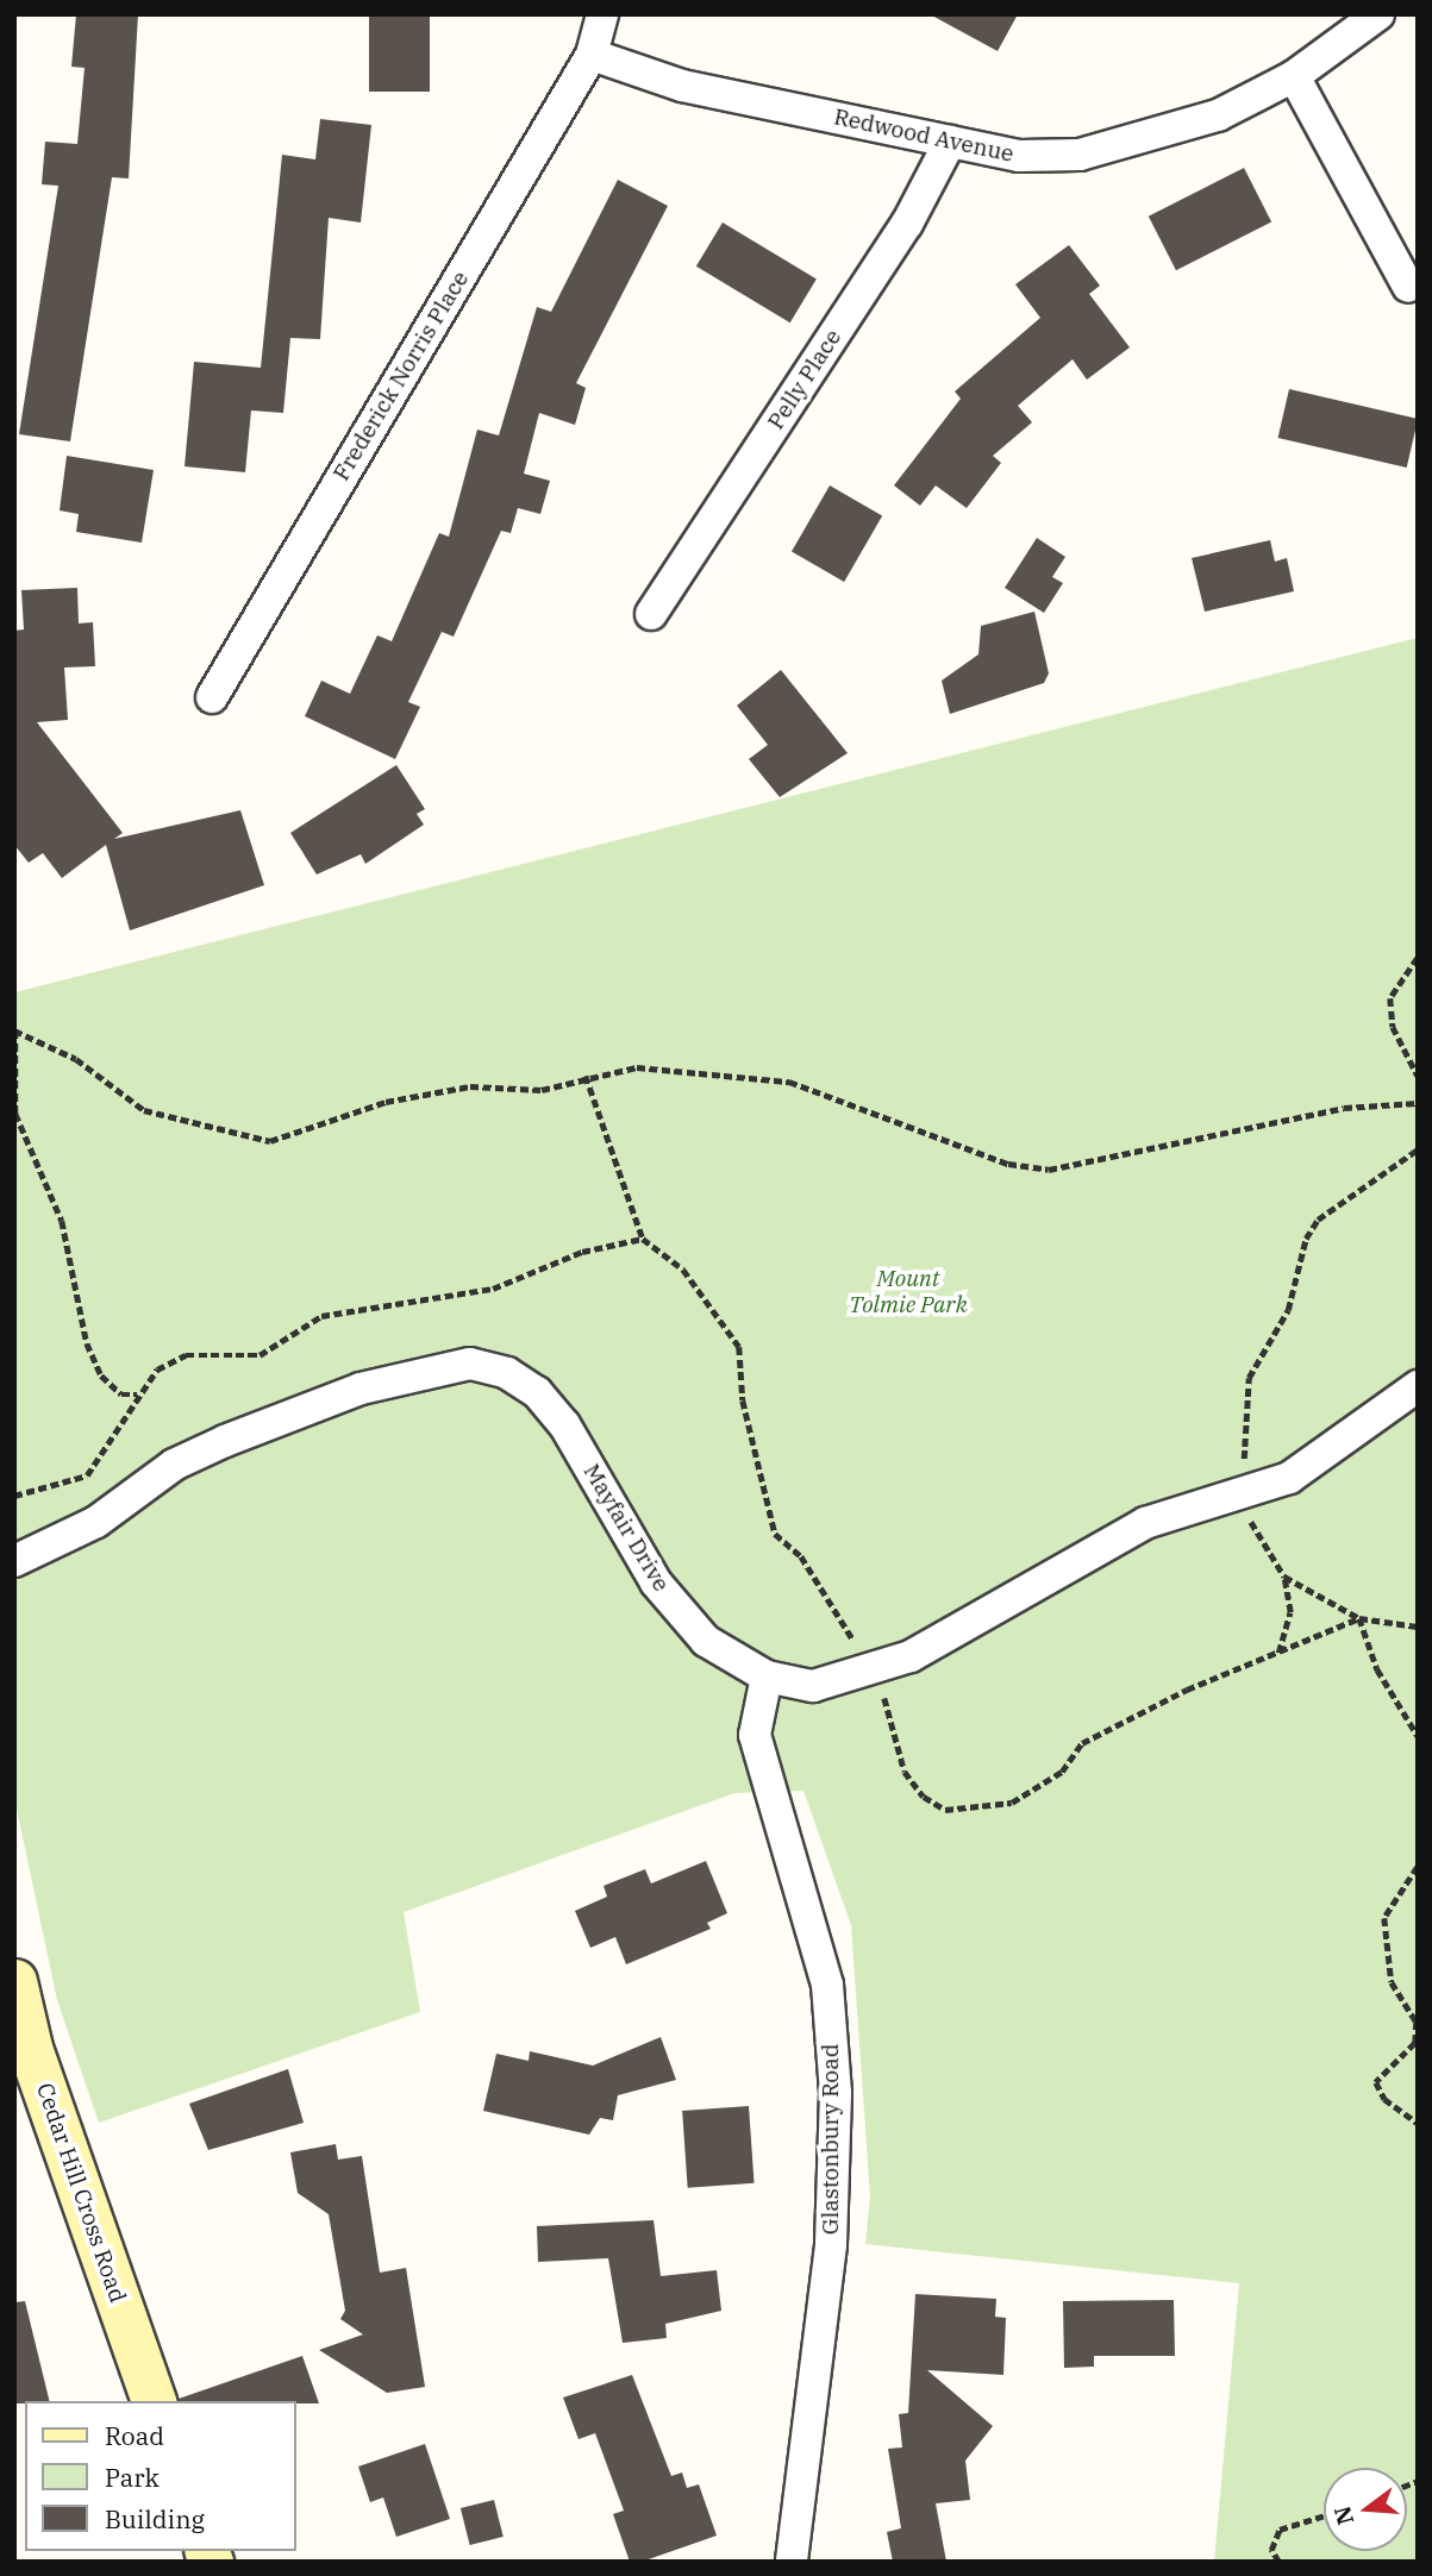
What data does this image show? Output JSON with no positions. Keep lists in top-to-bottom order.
{
  "streets": {
    "main road": ["Cedar Hill Cross Road"],
    "street": [
      "Redwood Avenue",
      "Frederick Norris Place",
      "Pelly Place",
      "Mayfair Drive",
      "Glastonbury Road"
    ]
  },
  "crossings": [
    ["Redwood Avenue", "Frederick Norris Place"],
    ["Redwood Avenue", "Pelly Place"],
    ["Mayfair Drive", "Glastonbury Road"]
  ],
  "parks": ["Mount Tolmie Park"],
  "legend": ["Road", "Park", "Building"],
  "north": "left"
}
